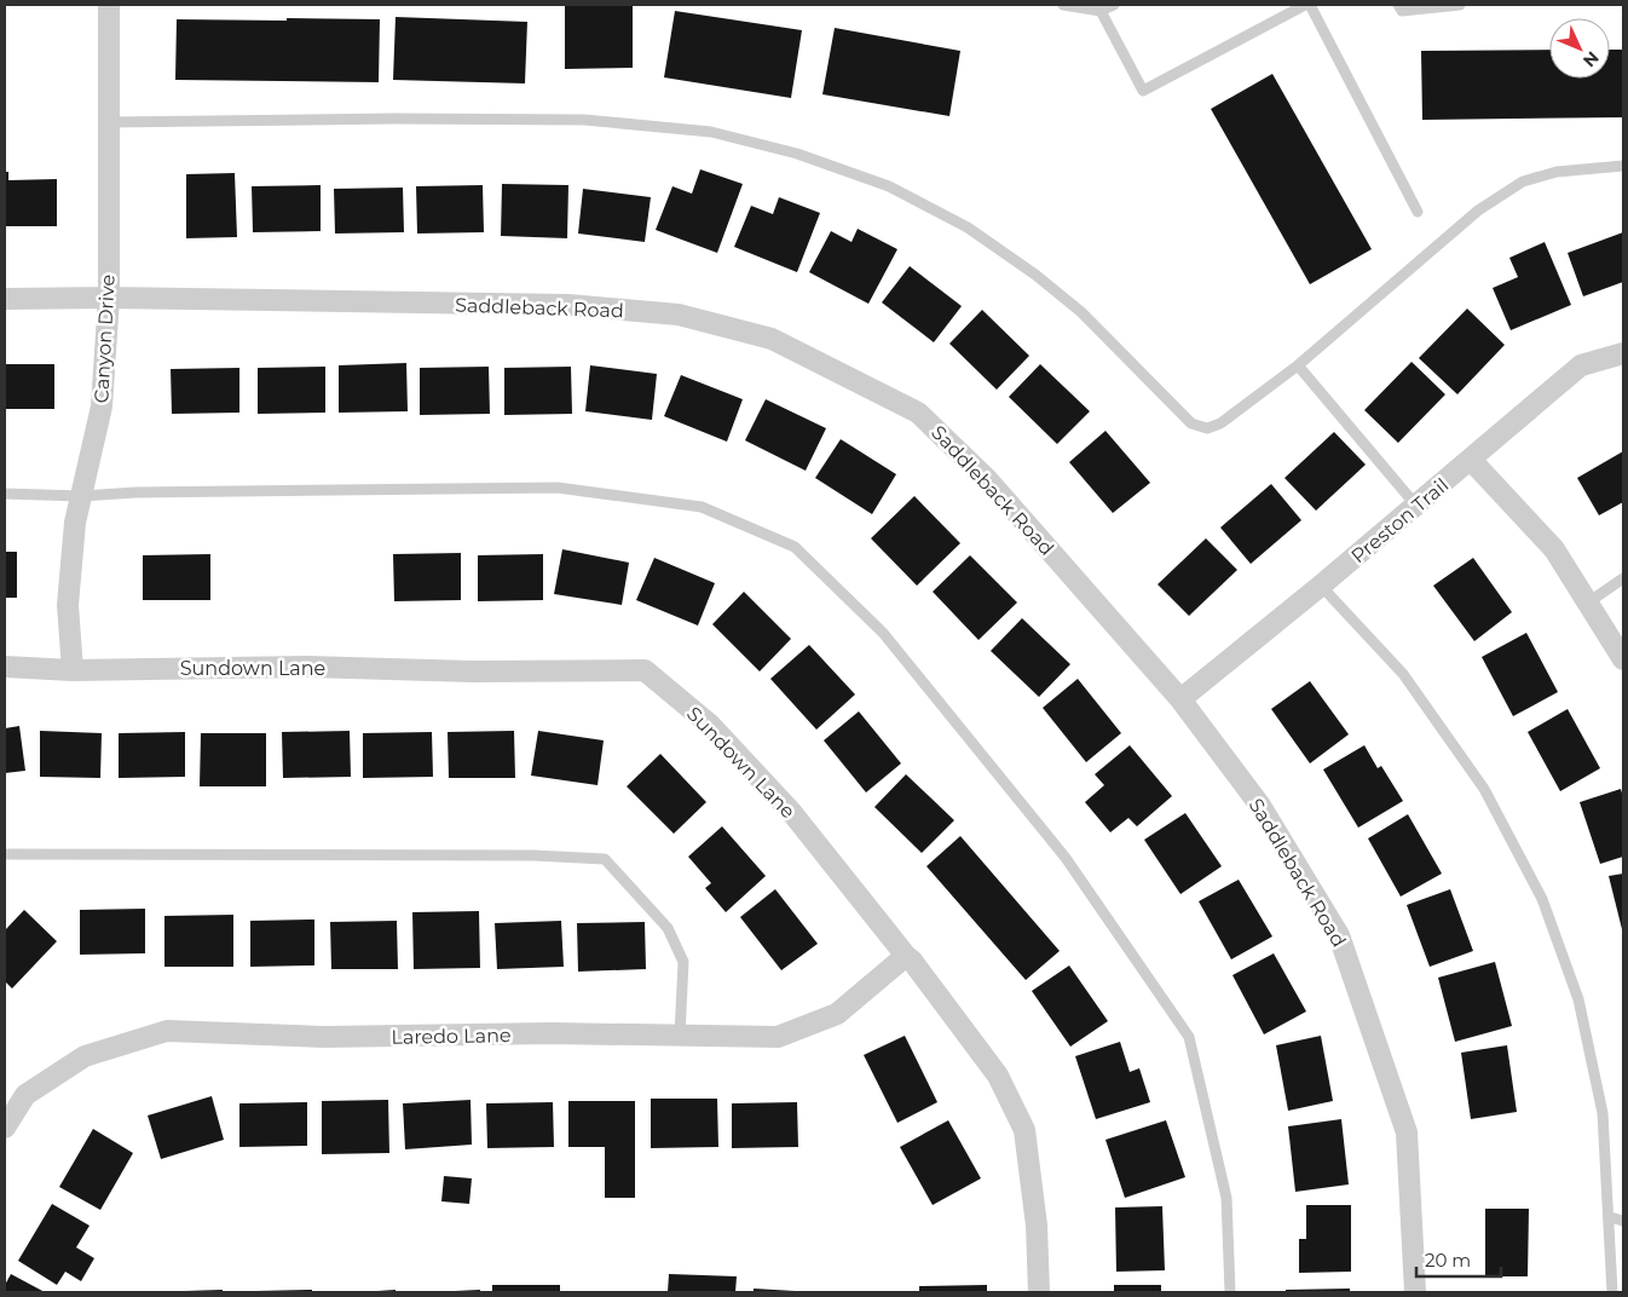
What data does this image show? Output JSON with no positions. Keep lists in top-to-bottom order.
{
  "streets": {
    "street": [
      "Saddleback Road",
      "Canyon Drive",
      "Preston Trail",
      "Sundown Lane",
      "Laredo Lane"
    ]
  },
  "crossings": [
    ["Saddleback Road", "Canyon Drive"],
    ["Saddleback Road", "Preston Trail"],
    ["Canyon Drive", "Sundown Lane"],
    ["Sundown Lane", "Laredo Lane"]
  ],
  "scale_bar": "20 m",
  "north": "bottom right"
}
